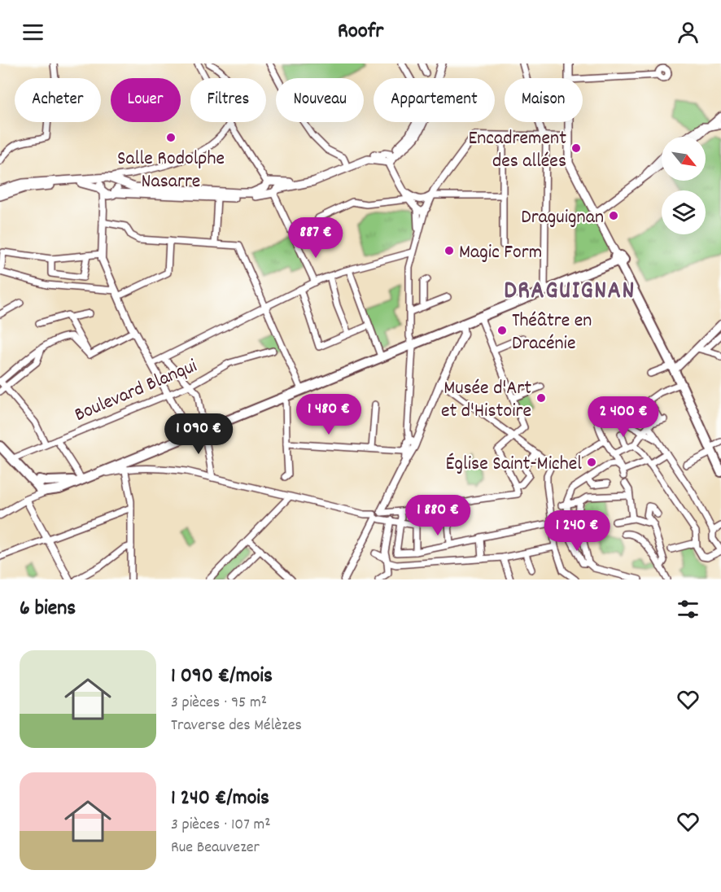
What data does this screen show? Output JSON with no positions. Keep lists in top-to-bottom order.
{
  "streets": {
    "street": ["Boulevard Blanqui"]
  },
  "districts": ["DRAGUIGNAN"],
  "places": [
    "Salle Rodolphe Nasarre",
    "Encadrement des allées",
    "Draguignan",
    "Magic Form",
    "Théâtre en Dracénie",
    "Musée d'Art et d'Histoire",
    "Église Saint-Michel"
  ],
  "north": "bottom right",
  "page": {
    "header": "Roofr",
    "chip": [
      "Acheter",
      "Louer",
      "Filtres",
      "Nouveau",
      "Appartement",
      "Maison"
    ],
    "price": [
      "887 €",
      "1 480 €",
      "2 400 €",
      "1 090 €",
      "1 880 €",
      "1 240 €"
    ],
    "heading": "6 biens",
    "list": [
      {
        "name": "1 090 €/mois",
        "note": "3 pièces · 95 m² · Traverse des Mélèzes"
      },
      {
        "name": "1 240 €/mois",
        "note": "3 pièces · 107 m² · Rue Beauvezer"
      }
    ]
  }
}
